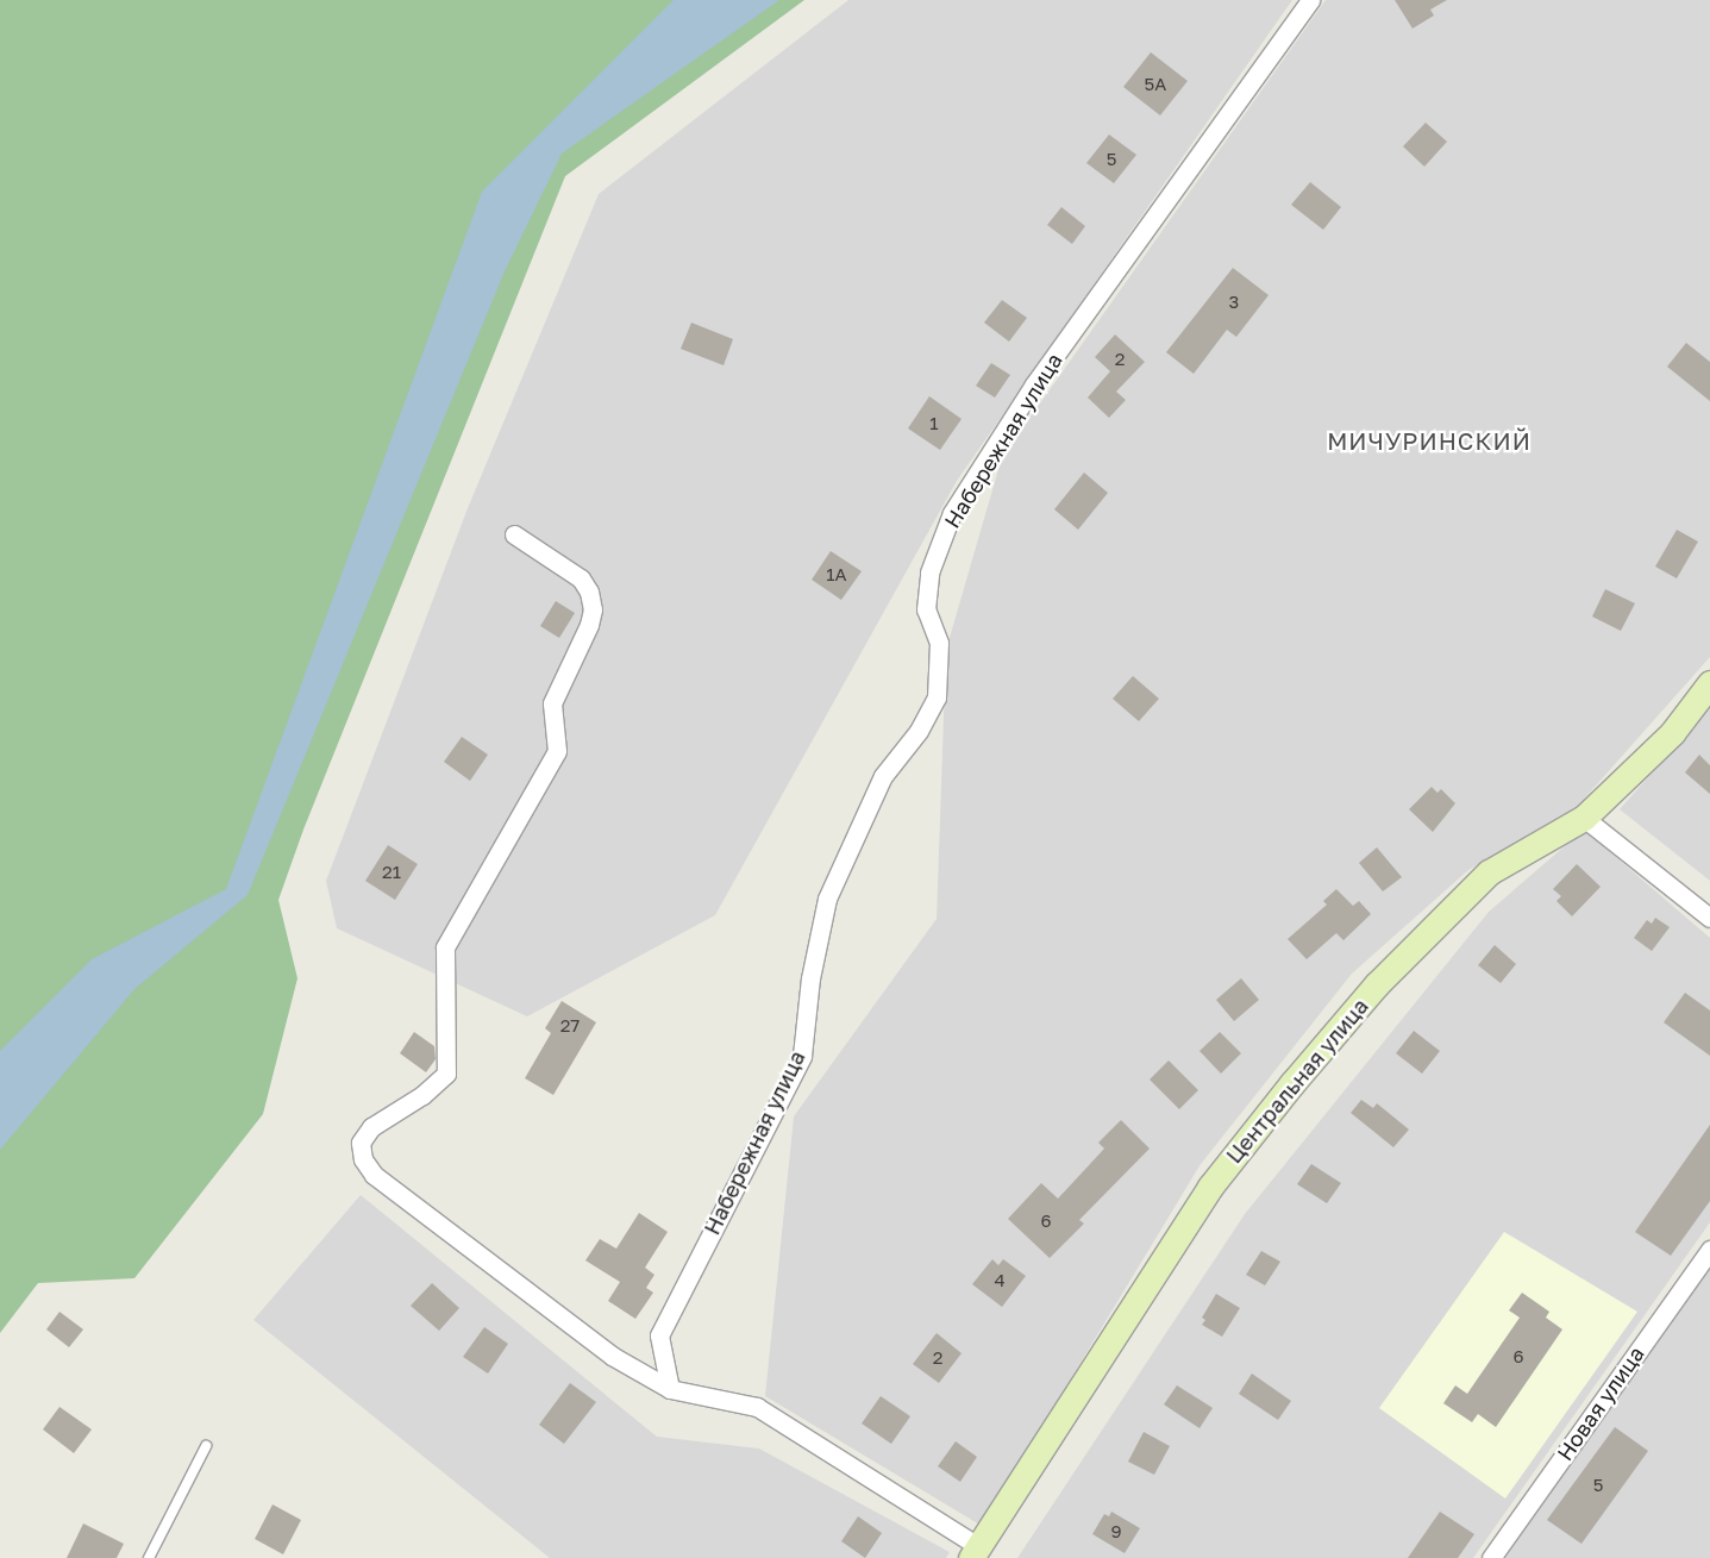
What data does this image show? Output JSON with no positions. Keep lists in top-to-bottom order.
{
  "streets": {
    "street": ["Набережная улица", "Центральная улица", "Новая улица"]
  },
  "districts": ["МИЧУРИНСКИЙ"],
  "house_numbers": [
    "5А",
    "5",
    "3",
    "2",
    "1",
    "1А",
    "21",
    "27",
    "6",
    "4",
    "6",
    "2",
    "5",
    "9"
  ]
}
